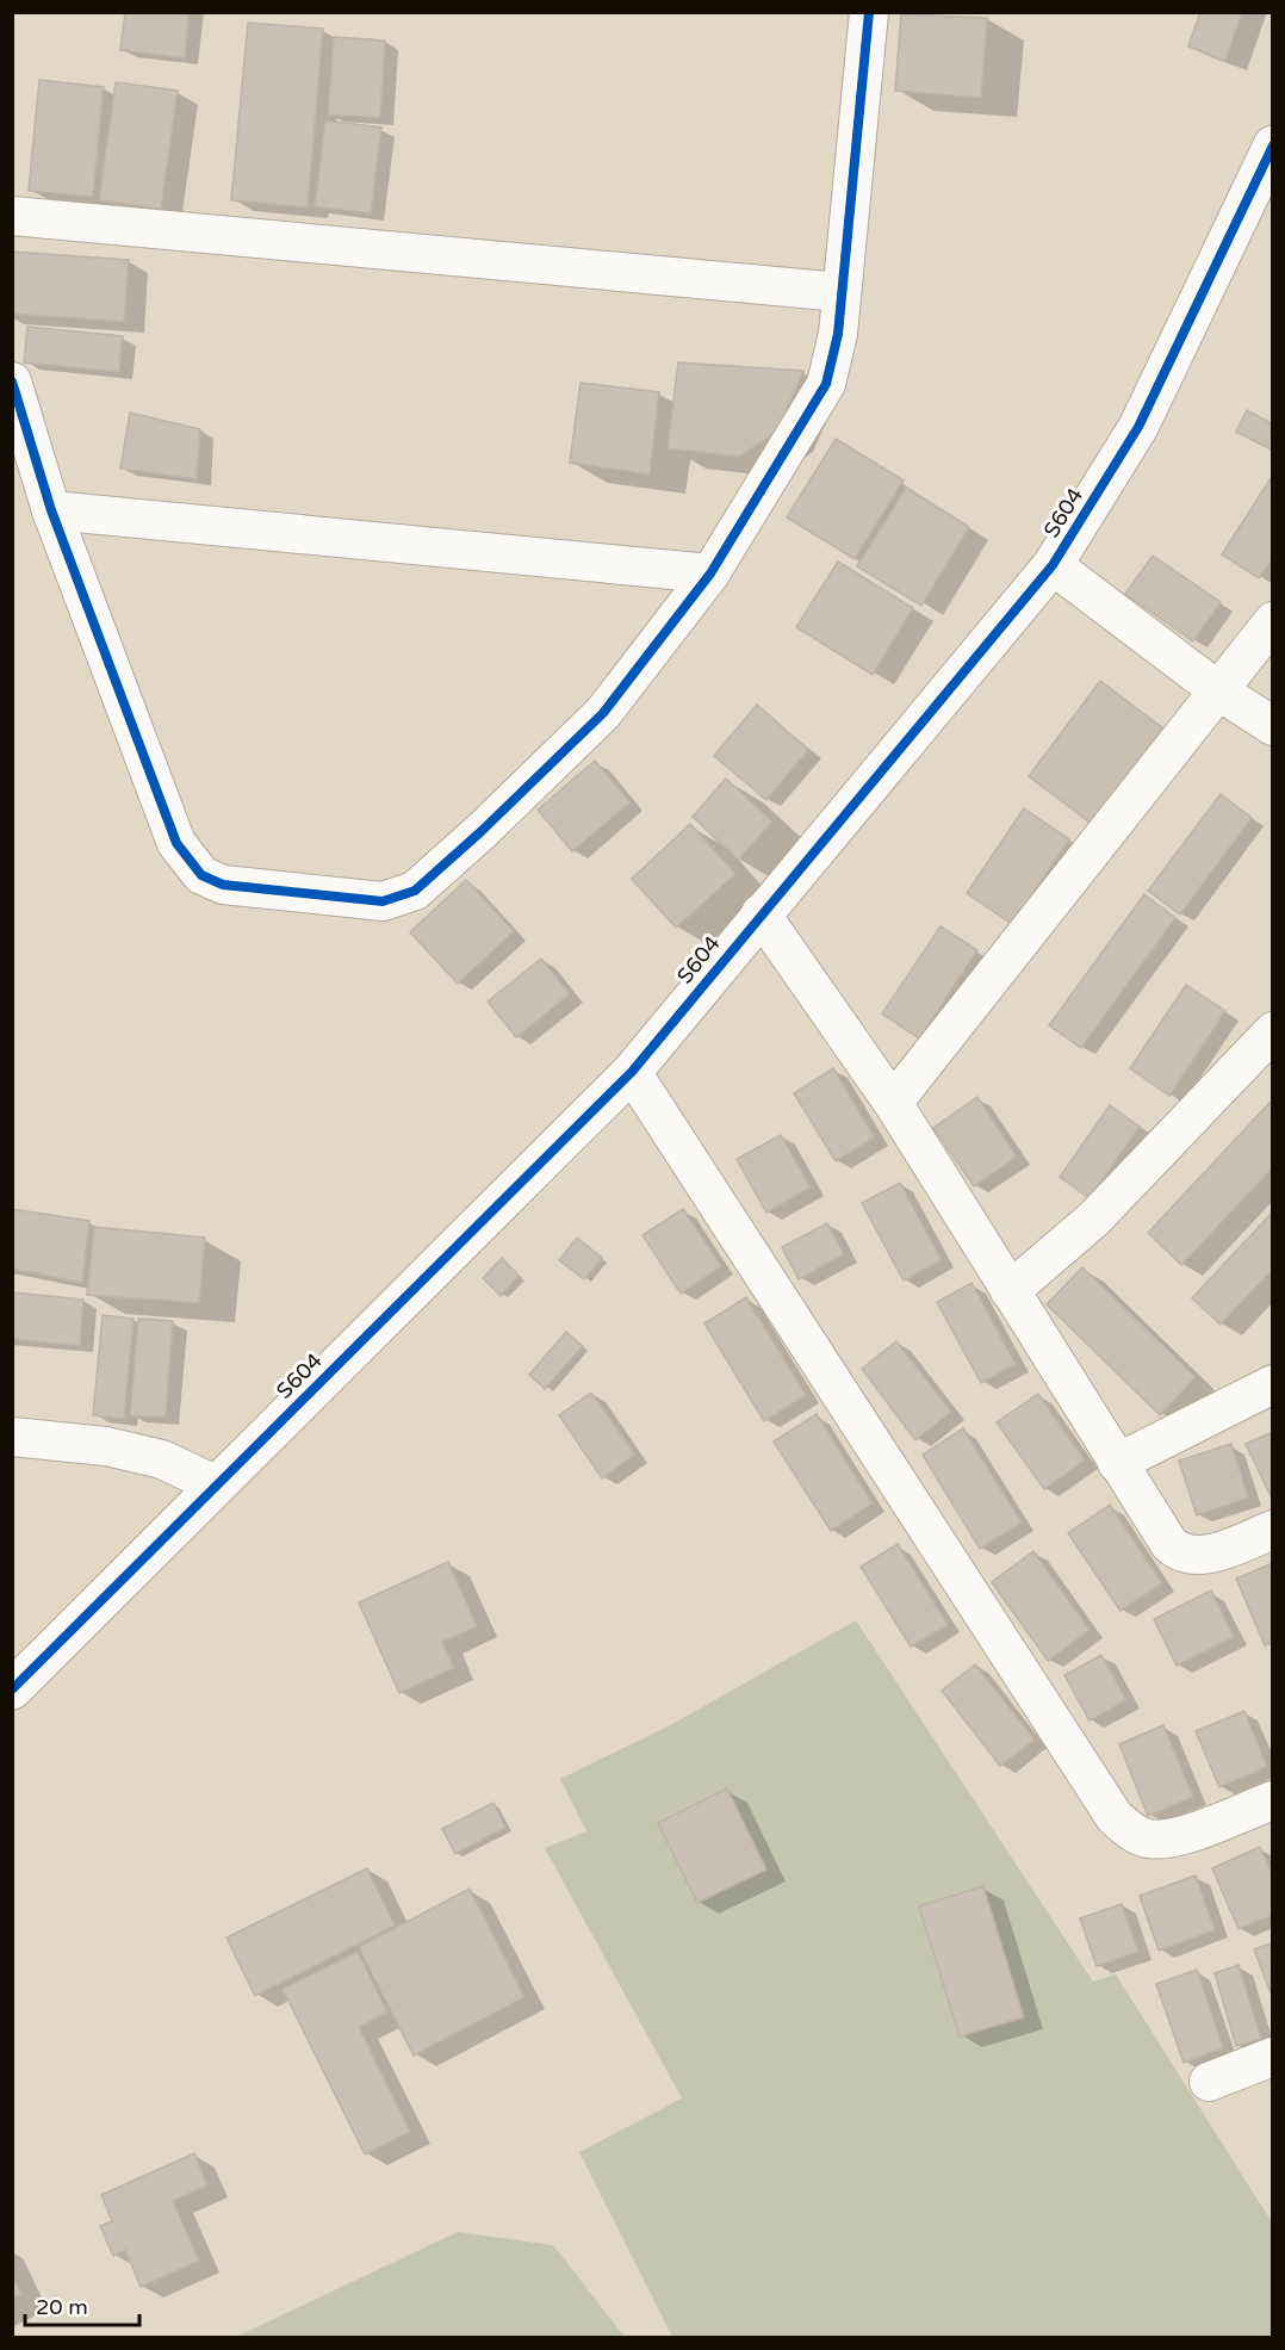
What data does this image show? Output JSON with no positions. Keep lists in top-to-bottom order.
{
  "streets": {
    "street": ["S604"]
  },
  "scale_bar": "20 m"
}
